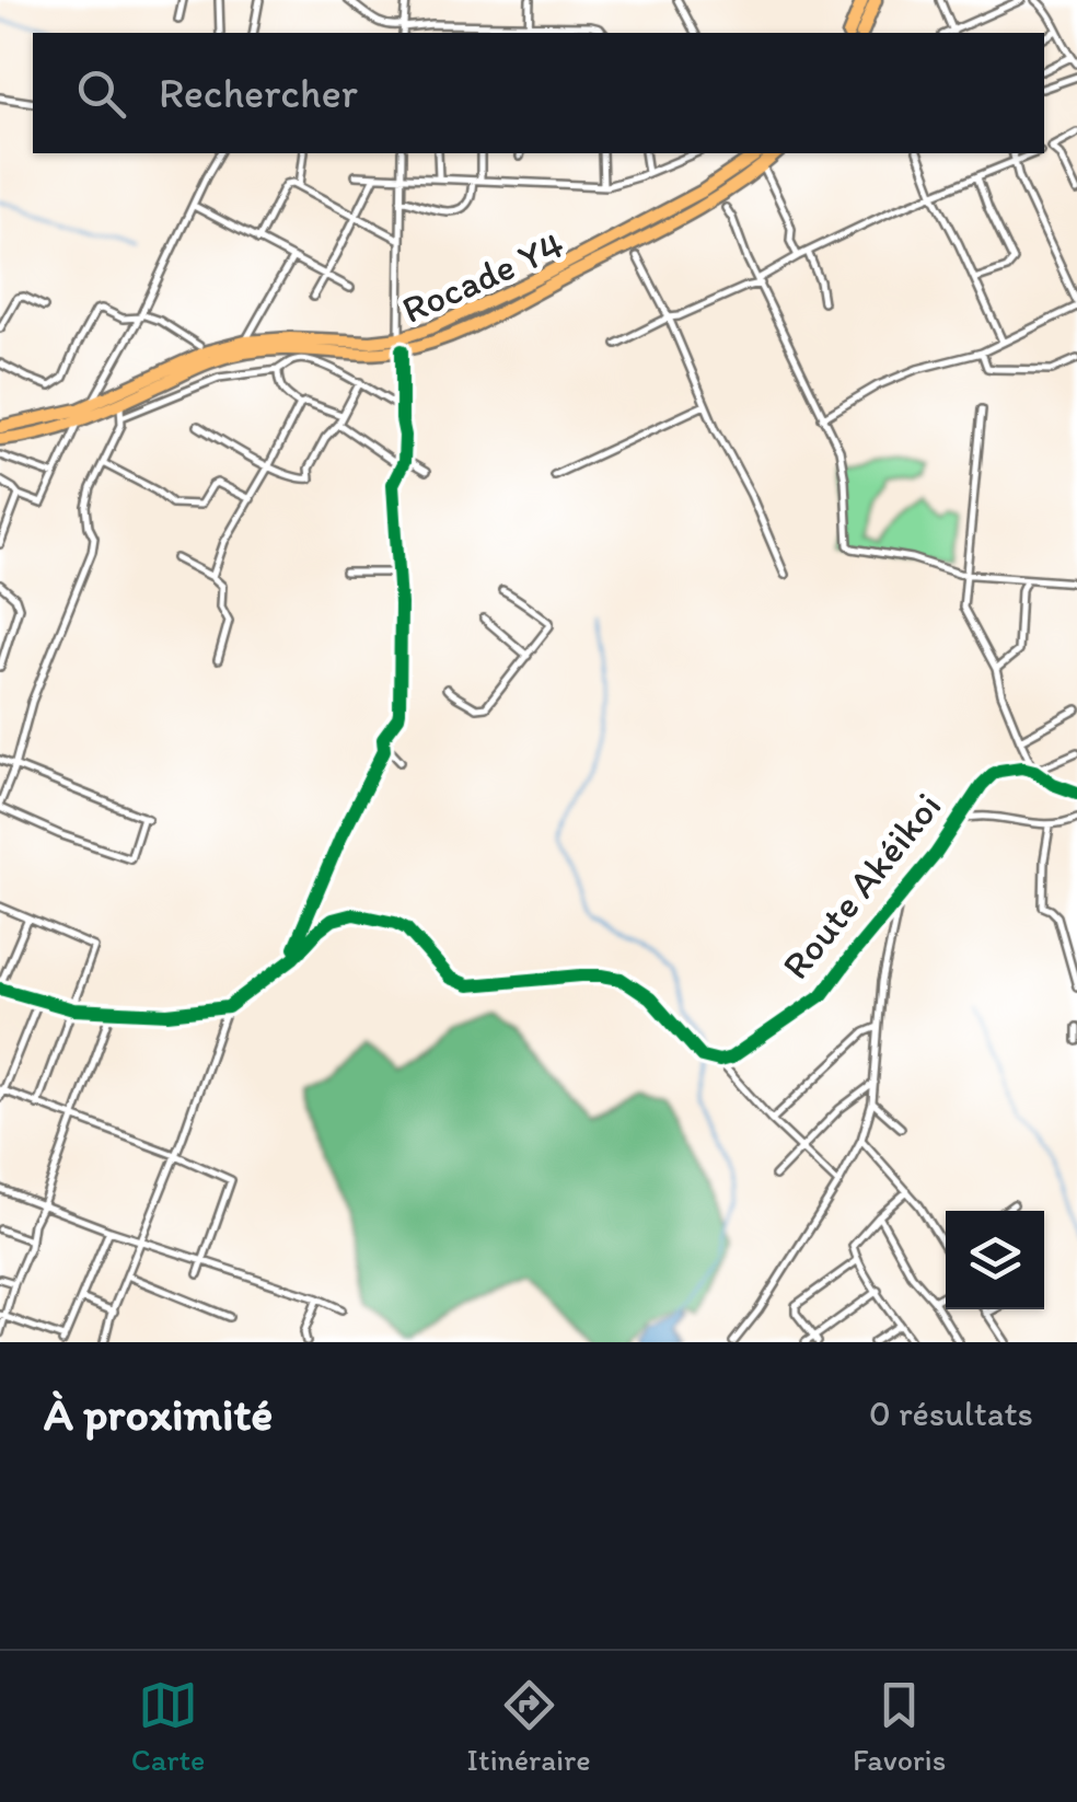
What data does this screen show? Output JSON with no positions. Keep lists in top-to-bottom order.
{
  "streets": {
    "highway": ["Rocade Y4"],
    "street": ["Route Akéikoi"]
  },
  "page": {
    "search": "Rechercher",
    "heading": ["À proximité", "0 résultats"],
    "nav": ["Carte", "Itinéraire", "Favoris"]
  }
}
